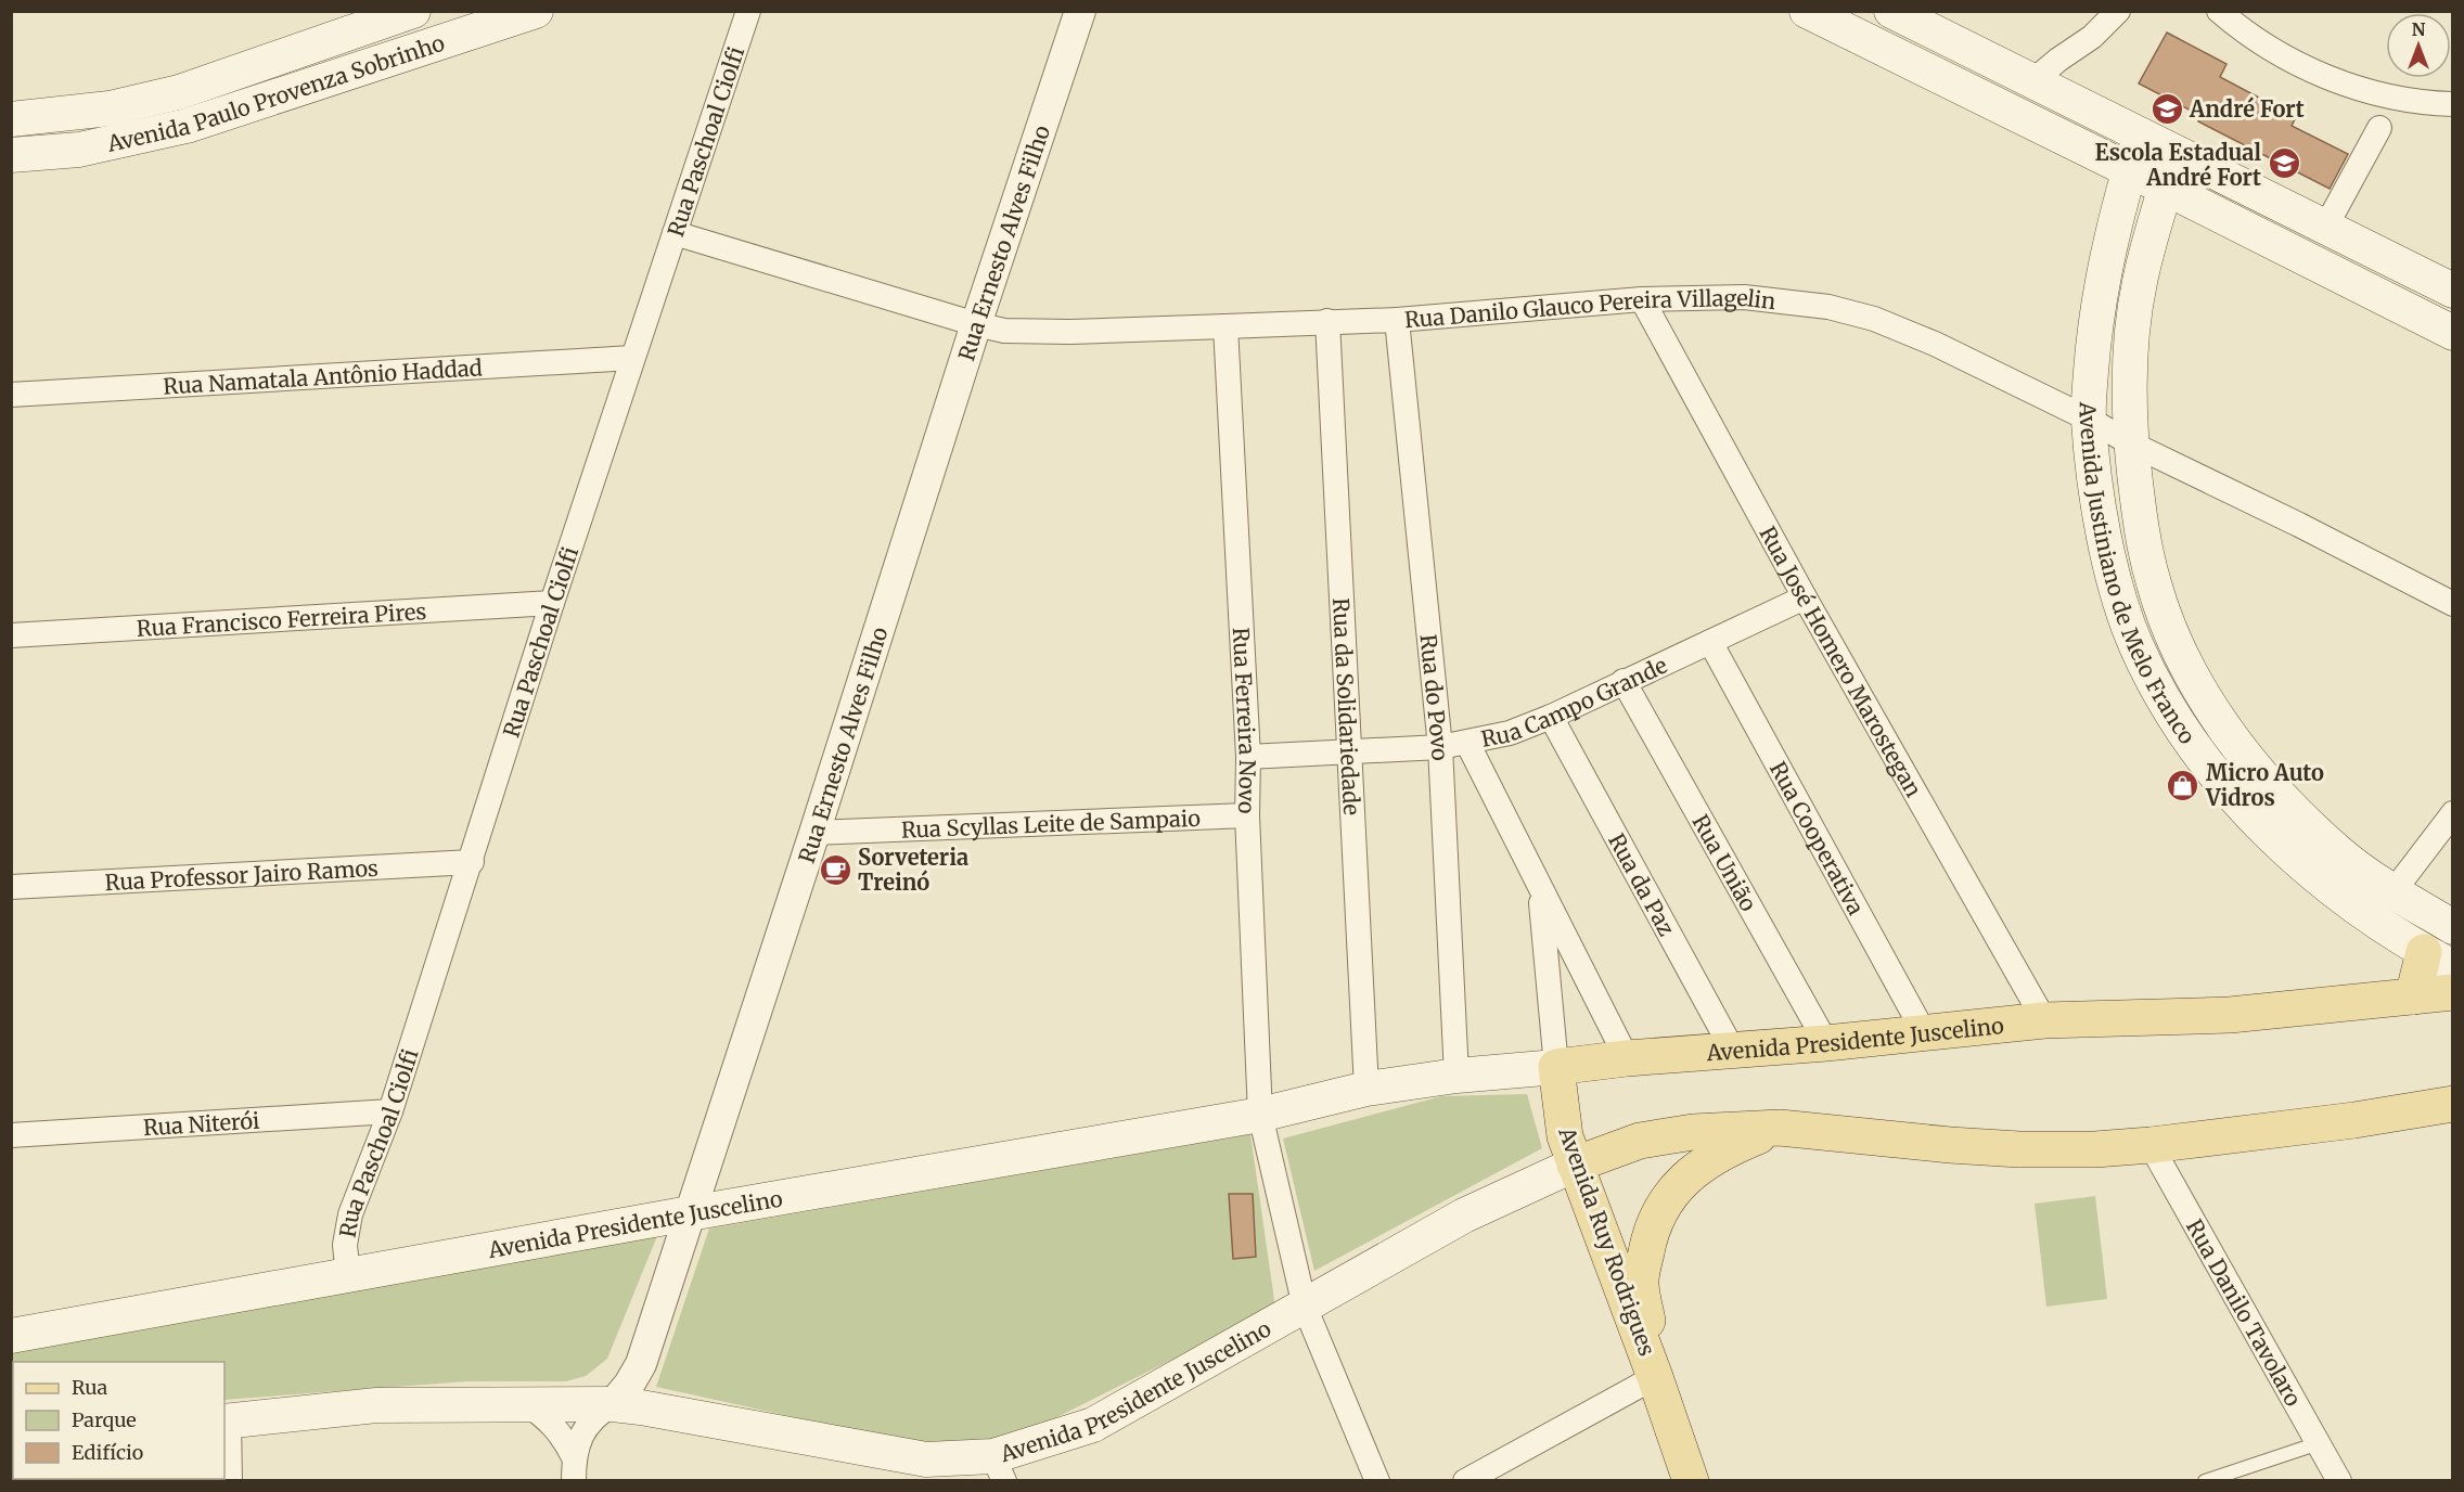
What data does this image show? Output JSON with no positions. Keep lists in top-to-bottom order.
{
  "streets": {
    "main road": [
      "Avenida Paulo Provenza Sobrinho",
      "Avenida Justiniano de Melo Franco",
      "Avenida Presidente Juscelino",
      "Avenida Ruy Rodrigues"
    ],
    "street": [
      "Rua Paschoal Ciolfi",
      "Rua Ernesto Alves Filho",
      "Rua Danilo Glauco Pereira Villagelin",
      "Rua Namatala Antônio Haddad",
      "Rua Francisco Ferreira Pires",
      "Rua José Homero Marostegan",
      "Rua do Povo",
      "Rua Campo Grande",
      "Rua da Solidariedade",
      "Rua Ferreira Novo",
      "Rua Scyllas Leite de Sampaio",
      "Rua Cooperativa",
      "Rua União",
      "Rua Professor Jairo Ramos",
      "Rua da Paz",
      "Rua Niterói",
      "Rua Danilo Tavolaro"
    ]
  },
  "crossings": [
    ["Rua Paschoal Ciolfi", "Rua Danilo Glauco Pereira Villagelin"],
    ["Rua Paschoal Ciolfi", "Rua Namatala Antônio Haddad"],
    ["Rua Paschoal Ciolfi", "Rua Francisco Ferreira Pires"],
    ["Rua Paschoal Ciolfi", "Rua Professor Jairo Ramos"],
    ["Rua Paschoal Ciolfi", "Avenida Presidente Juscelino"],
    ["Rua Paschoal Ciolfi", "Rua Niterói"],
    ["Rua Ernesto Alves Filho", "Rua Danilo Glauco Pereira Villagelin"],
    ["Rua Ernesto Alves Filho", "Rua Scyllas Leite de Sampaio"],
    ["Rua Ernesto Alves Filho", "Avenida Presidente Juscelino"],
    ["Rua Danilo Glauco Pereira Villagelin", "Avenida Justiniano de Melo Franco"],
    ["Rua Danilo Glauco Pereira Villagelin", "Rua José Homero Marostegan"],
    ["Rua Danilo Glauco Pereira Villagelin", "Rua do Povo"],
    ["Rua Danilo Glauco Pereira Villagelin", "Rua da Solidariedade"],
    ["Rua Danilo Glauco Pereira Villagelin", "Rua Ferreira Novo"],
    ["Rua José Homero Marostegan", "Rua Campo Grande"],
    ["Rua José Homero Marostegan", "Avenida Presidente Juscelino"],
    ["Rua do Povo", "Rua Campo Grande"],
    ["Rua do Povo", "Avenida Presidente Juscelino"],
    ["Rua Campo Grande", "Rua da Solidariedade"],
    ["Rua Campo Grande", "Rua Ferreira Novo"],
    ["Rua Campo Grande", "Rua Cooperativa"],
    ["Rua Campo Grande", "Rua União"],
    ["Rua Campo Grande", "Rua da Paz"],
    ["Rua da Solidariedade", "Avenida Presidente Juscelino"],
    ["Rua Ferreira Novo", "Rua Scyllas Leite de Sampaio"],
    ["Rua Ferreira Novo", "Avenida Presidente Juscelino"],
    ["Rua Cooperativa", "Avenida Presidente Juscelino"],
    ["Rua União", "Avenida Presidente Juscelino"],
    ["Rua da Paz", "Avenida Presidente Juscelino"],
    ["Avenida Presidente Juscelino", "Avenida Ruy Rodrigues"],
    ["Avenida Presidente Juscelino", "Rua Danilo Tavolaro"]
  ],
  "places": {
    "school or university": ["André Fort", "Escola Estadual André Fort"],
    "shop": ["Micro Auto Vidros"],
    "cafe": ["Sorveteria Treinó"]
  },
  "legend": ["Rua", "Parque", "Edifício"],
  "north": "top"
}
